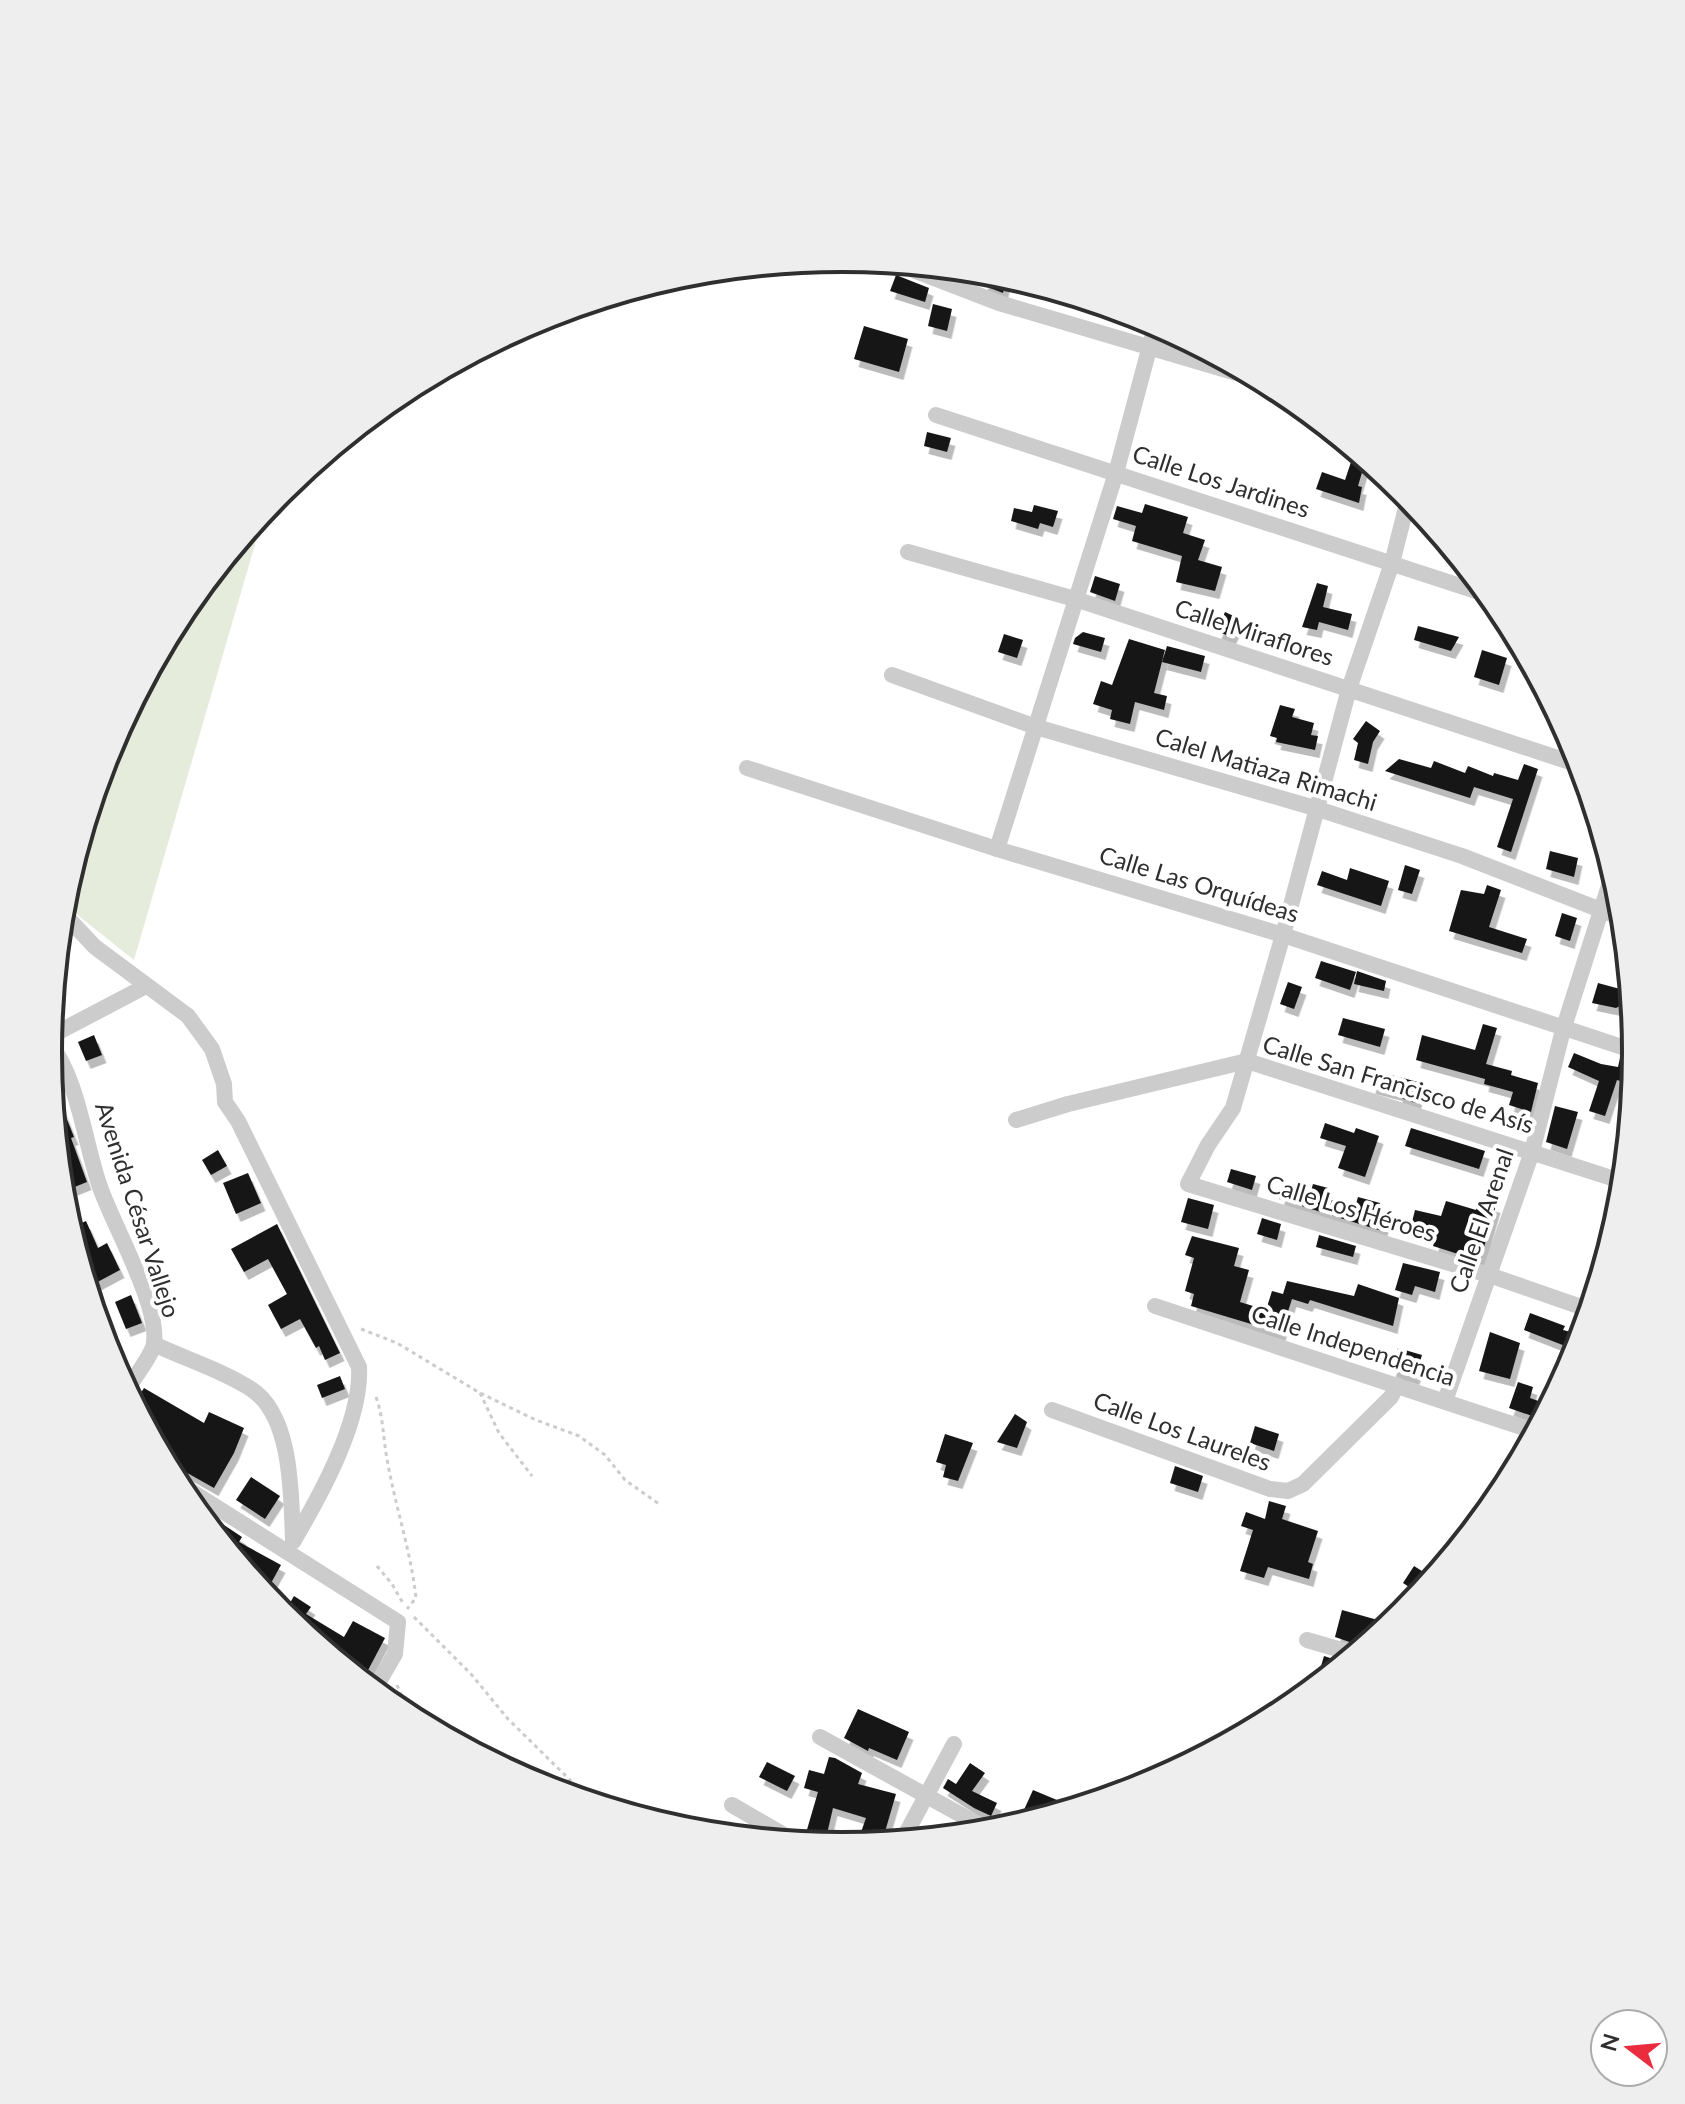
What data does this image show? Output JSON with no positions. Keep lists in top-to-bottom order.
{
  "streets": {
    "street": [
      "Calle Los Jardines",
      "Calle Miraflores",
      "Calel Matiaza Rimachi",
      "Calle Las Orquídeas",
      "Calle San Francisco de Asís",
      "Calle Los Héroes",
      "Avenida César Vallejo",
      "Calle El Arenal",
      "Calle Independencia",
      "Calle Los Laureles"
    ]
  },
  "crossings": [
    ["Calel Matiaza Rimachi", "Calle El Arenal"],
    ["Calle Las Orquídeas", "Calle El Arenal"],
    ["Calle San Francisco de Asís", "Calle Los Héroes"],
    ["Calle San Francisco de Asís", "Calle El Arenal"],
    ["Calle Los Héroes", "Calle El Arenal"],
    ["Calle El Arenal", "Calle Independencia"],
    ["Calle Independencia", "Calle Los Laureles"]
  ],
  "north": "left"
}
